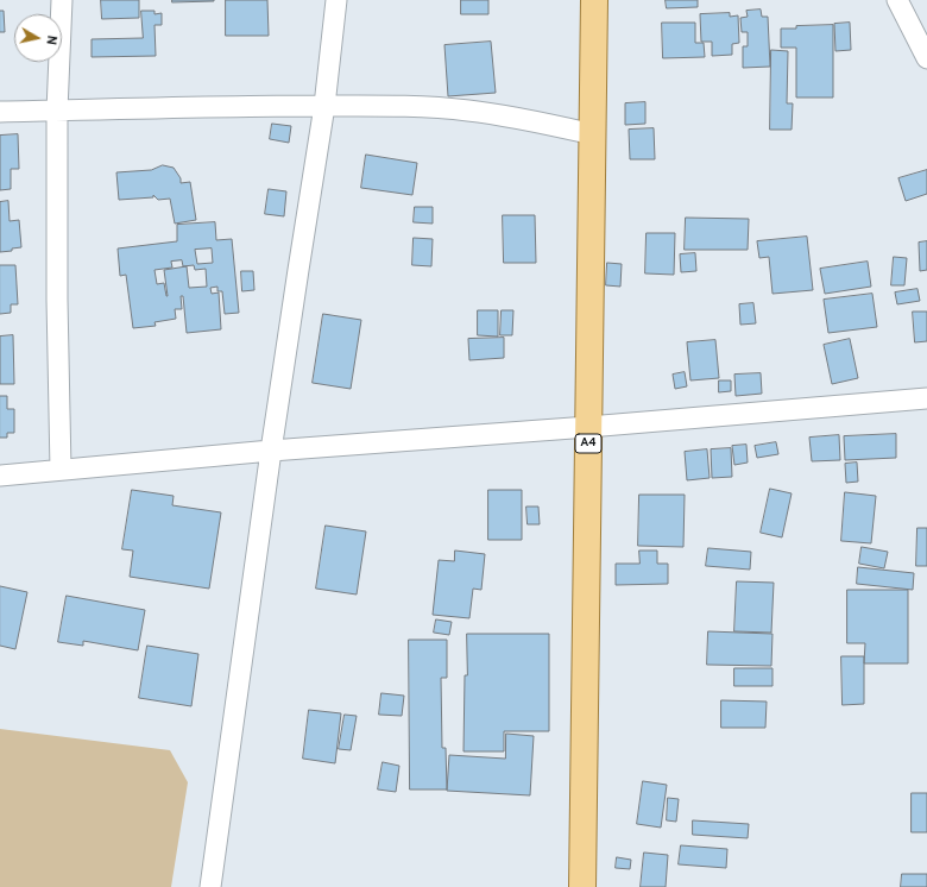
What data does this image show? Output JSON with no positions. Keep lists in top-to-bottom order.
{
  "streets": {
    "main road": ["A4"]
  },
  "north": "right"
}
